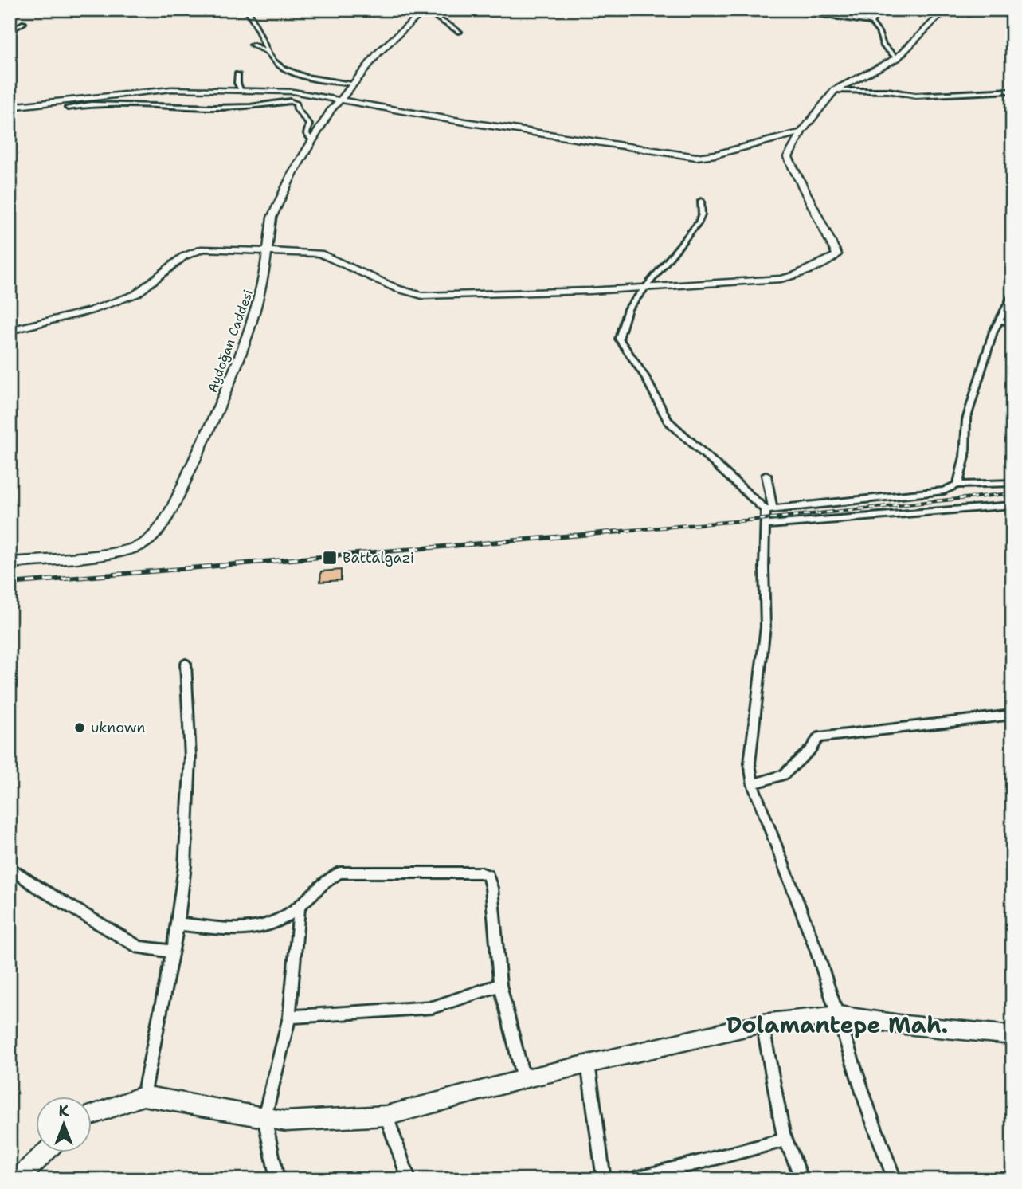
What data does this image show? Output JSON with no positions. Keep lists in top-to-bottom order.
{
  "streets": {
    "street": ["Aydoğan Caddesi"]
  },
  "districts": ["Dolamantepe Mah."],
  "places": {
    "transit": ["Battalgazi"],
    "other": ["uknown"]
  },
  "north": "top"
}
